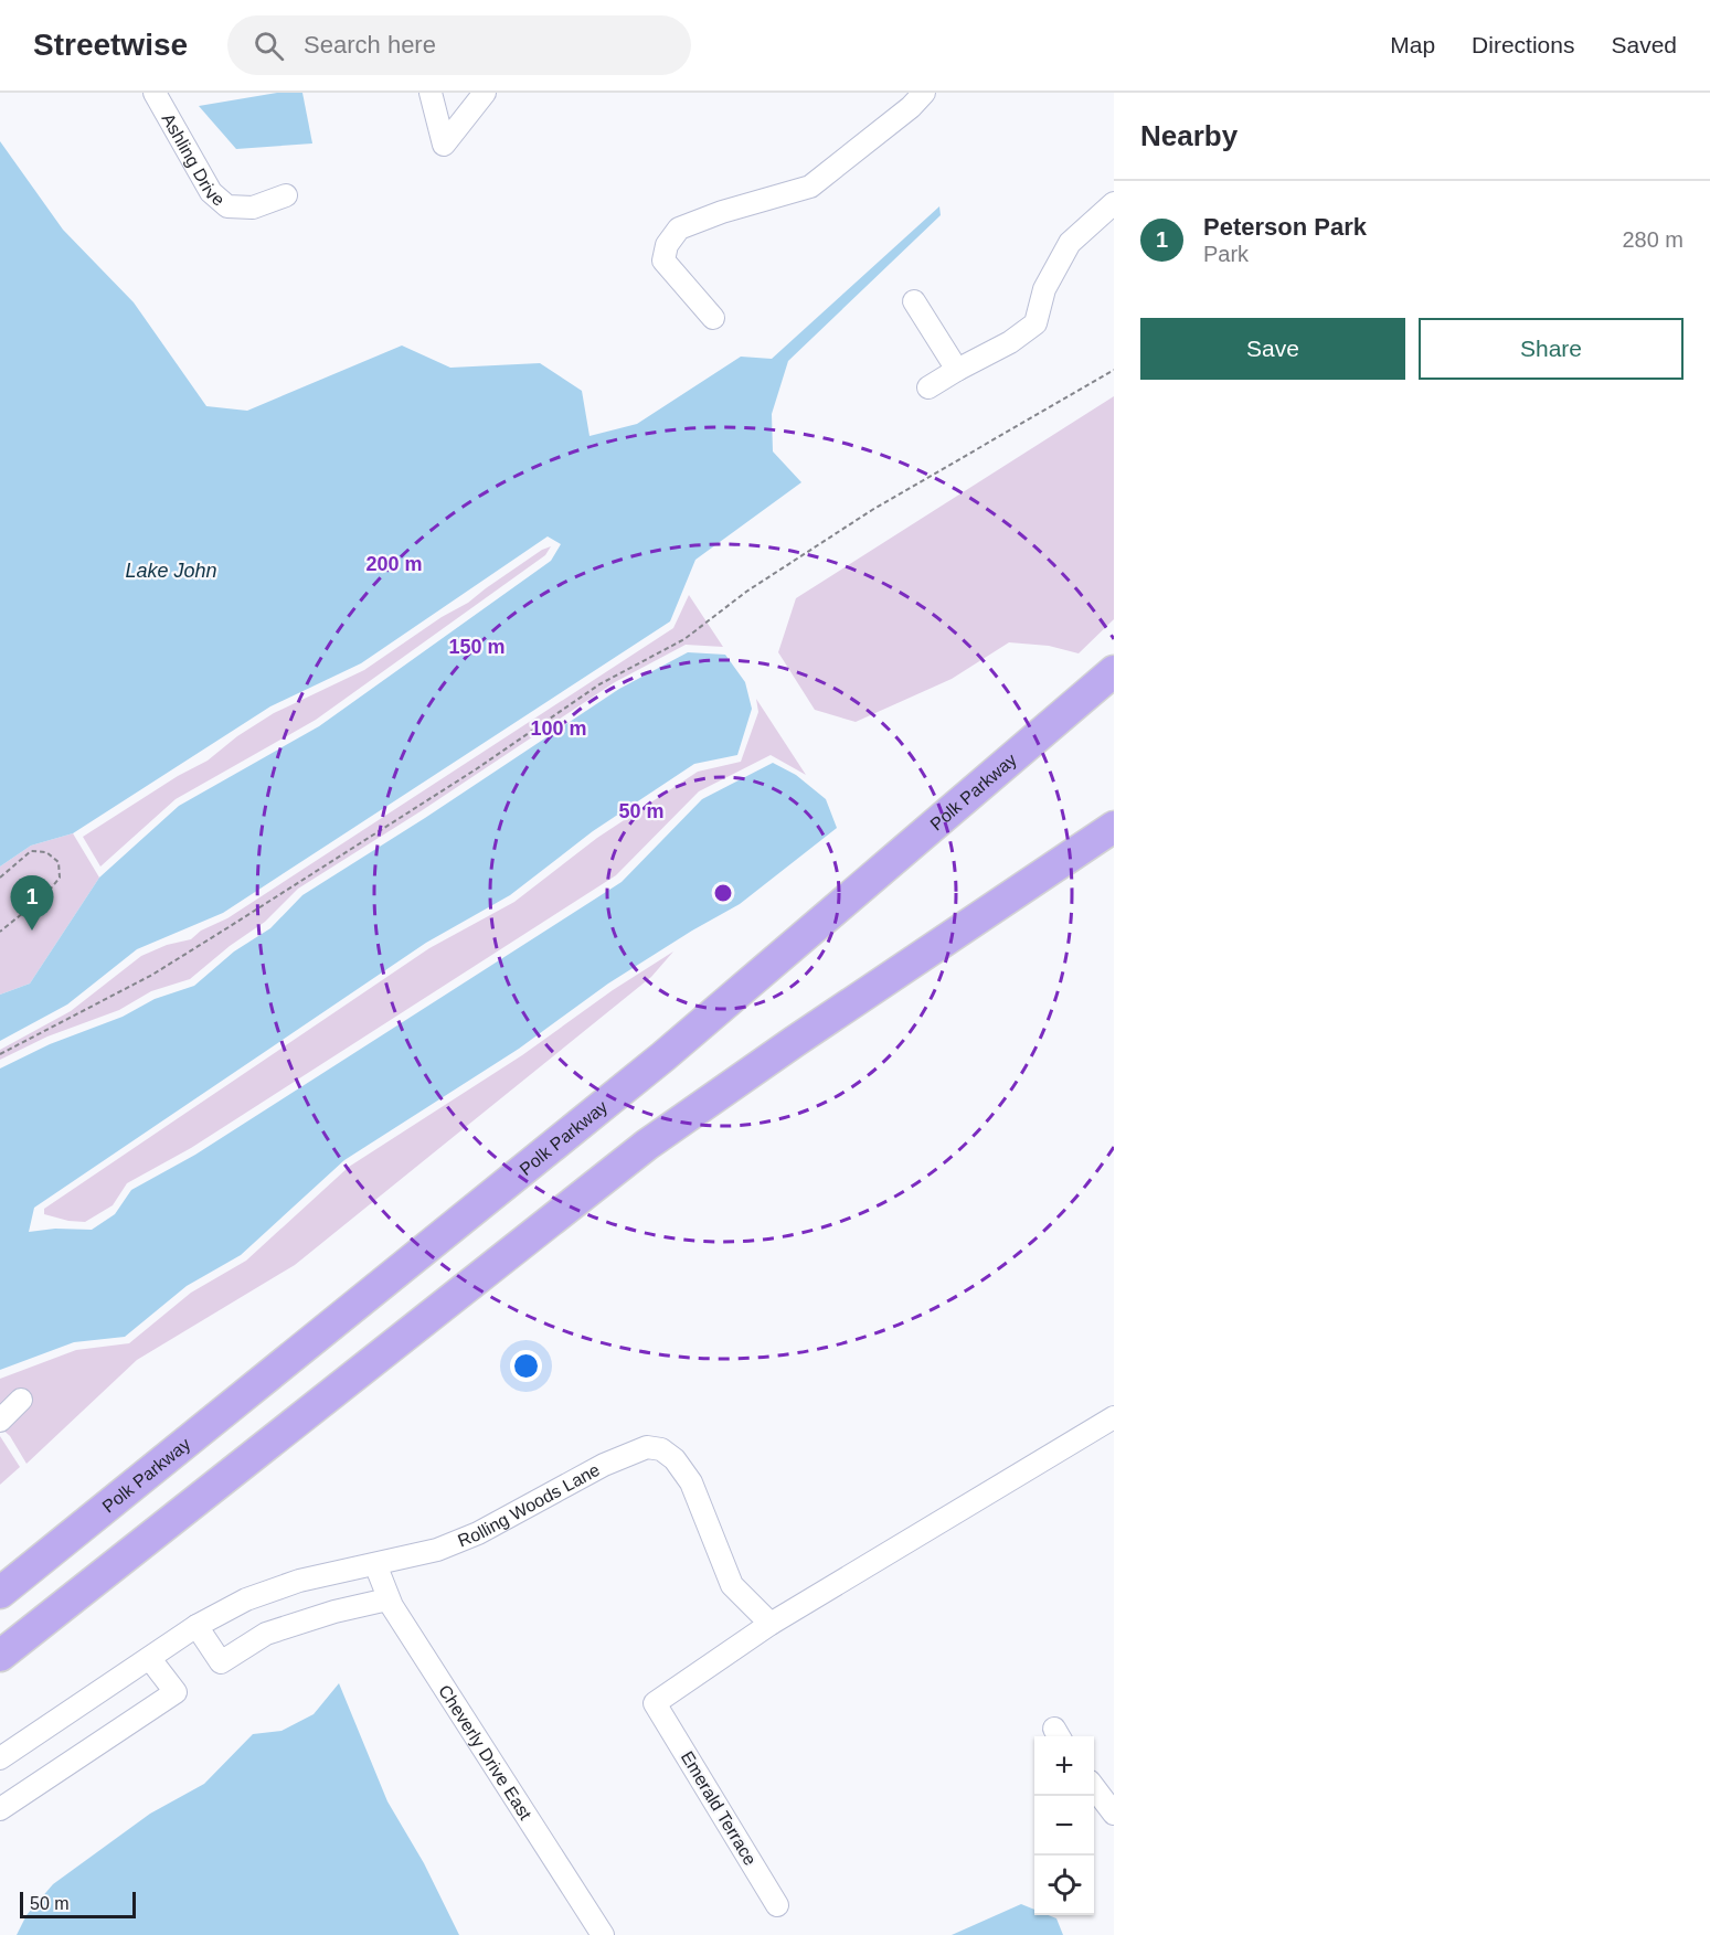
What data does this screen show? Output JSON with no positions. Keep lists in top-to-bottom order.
{
  "streets": {
    "highway": ["Polk Parkway"],
    "street": [
      "Ashling Drive",
      "Rolling Woods Lane",
      "Cheverly Drive East",
      "Emerald Terrace"
    ]
  },
  "crossings": [
    ["Rolling Woods Lane", "Cheverly Drive East"],
    ["Rolling Woods Lane", "Emerald Terrace"]
  ],
  "water": ["Lake John"],
  "scale_bar": "50 m",
  "page": {
    "header": "Streetwise",
    "search": "Search here",
    "nav": ["Map", "Directions", "Saved"],
    "heading": "Nearby",
    "list": [
      {
        "mark": "1",
        "name": "Peterson Park",
        "note": "Park",
        "value": "280 m"
      }
    ],
    "buttons": ["Save", "Share"],
    "pins": "1",
    "map_buttons": ["+", "−"],
    "scale": "50 m"
  },
  "rings": [
    "200 m",
    "150 m",
    "100 m",
    "50 m"
  ]
}
